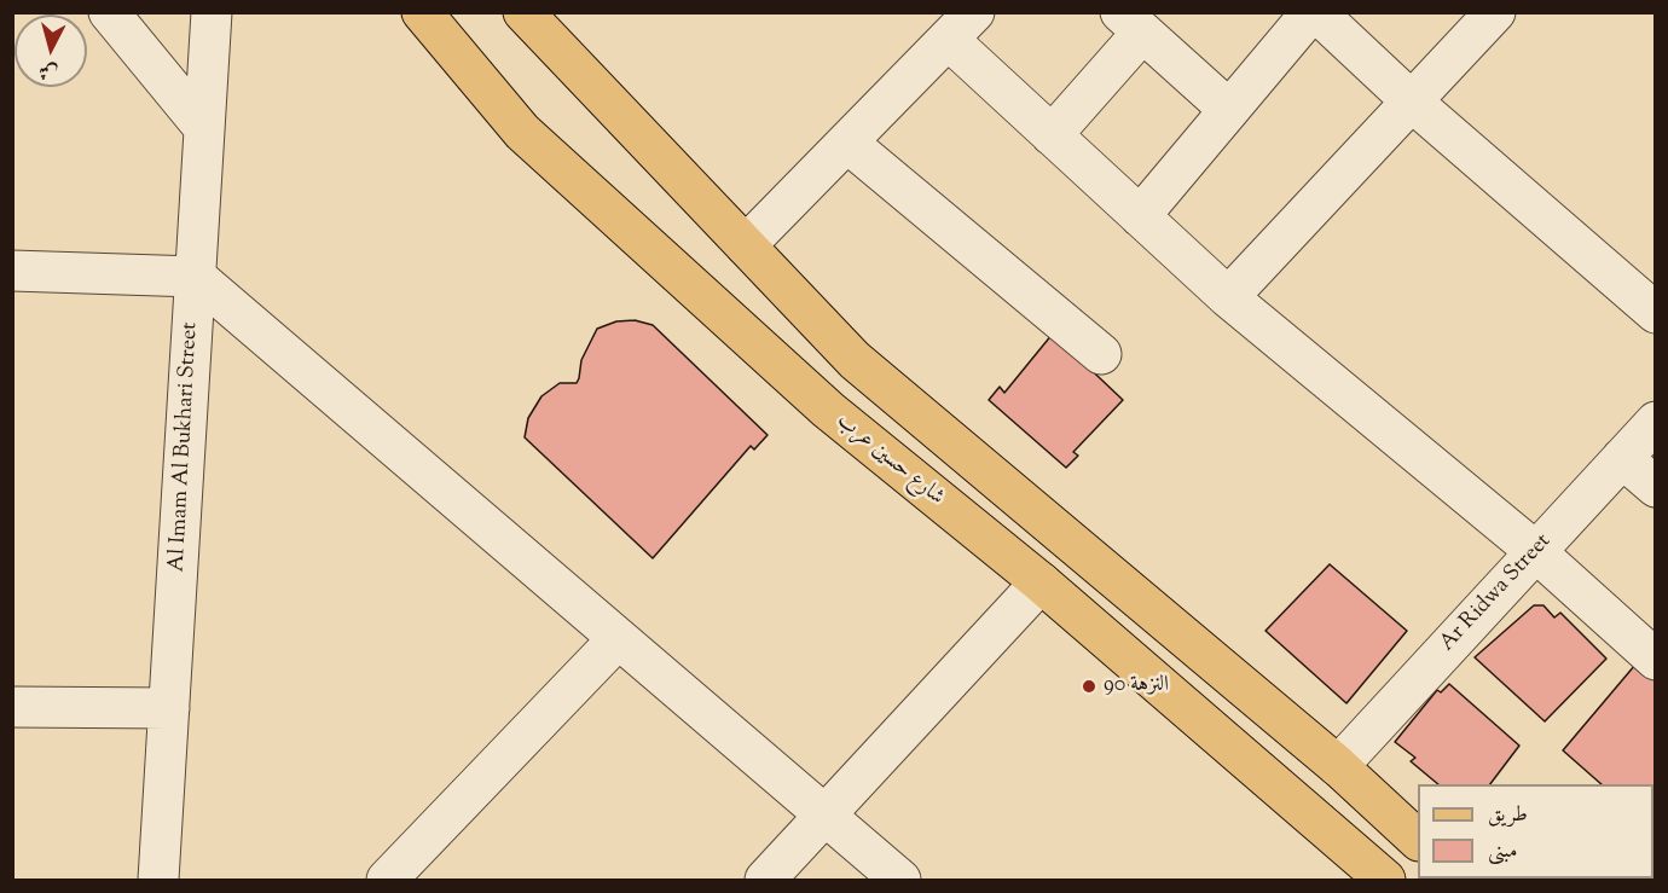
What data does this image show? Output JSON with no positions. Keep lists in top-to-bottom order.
{
  "streets": {
    "main road": ["شارع حسين عرب"],
    "street": ["Al Imam Al Bukhari Street", "Ar Ridwa Street"]
  },
  "places": ["النزهة 90"],
  "legend": ["طريق", "مبنى"],
  "north": "bottom"
}
